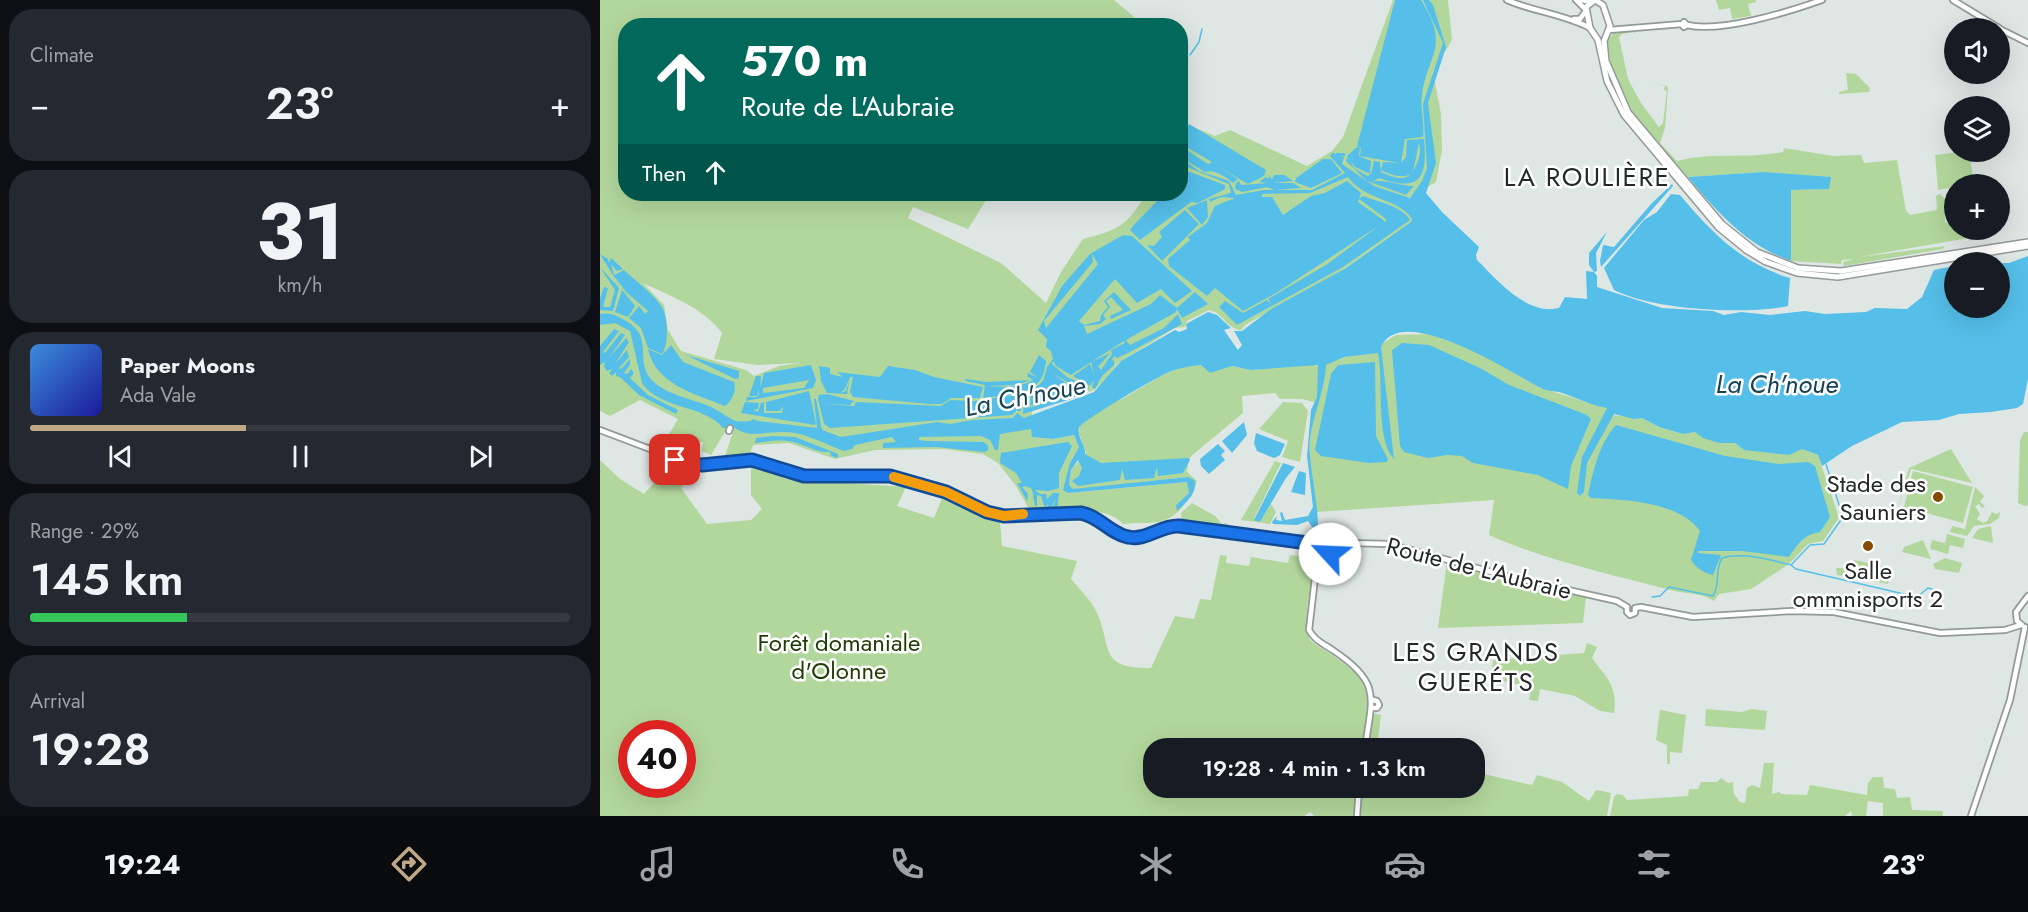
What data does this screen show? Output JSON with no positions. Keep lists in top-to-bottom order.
{
  "streets": {
    "street": ["Route de L'Aubraie"]
  },
  "districts": ["LA ROULIÈRE", "LES GRANDS GUERÉTS"],
  "water": ["La Ch'noue"],
  "parks": ["Forêt domaniale d'Olonne"],
  "places": ["Stade des Sauniers", "Salle ommnisports 2"],
  "page": {
    "tile": [
      "Climate",
      ["31", "km/h"],
      ["Range · 29%", "145 km"],
      ["Arrival", "19:28"]
    ],
    "map_buttons": ["+", "−"],
    "turn": ["570 m", "Route de L'Aubraie"],
    "heat": ["−", "23°", "+"],
    "then": "Then",
    "song": ["Paper Moons", "Ada Vale"],
    "limit": "40",
    "trip": "19:28 · 4 min · 1.3 km",
    "tabs": ["19:24", "23°"]
  }
}
